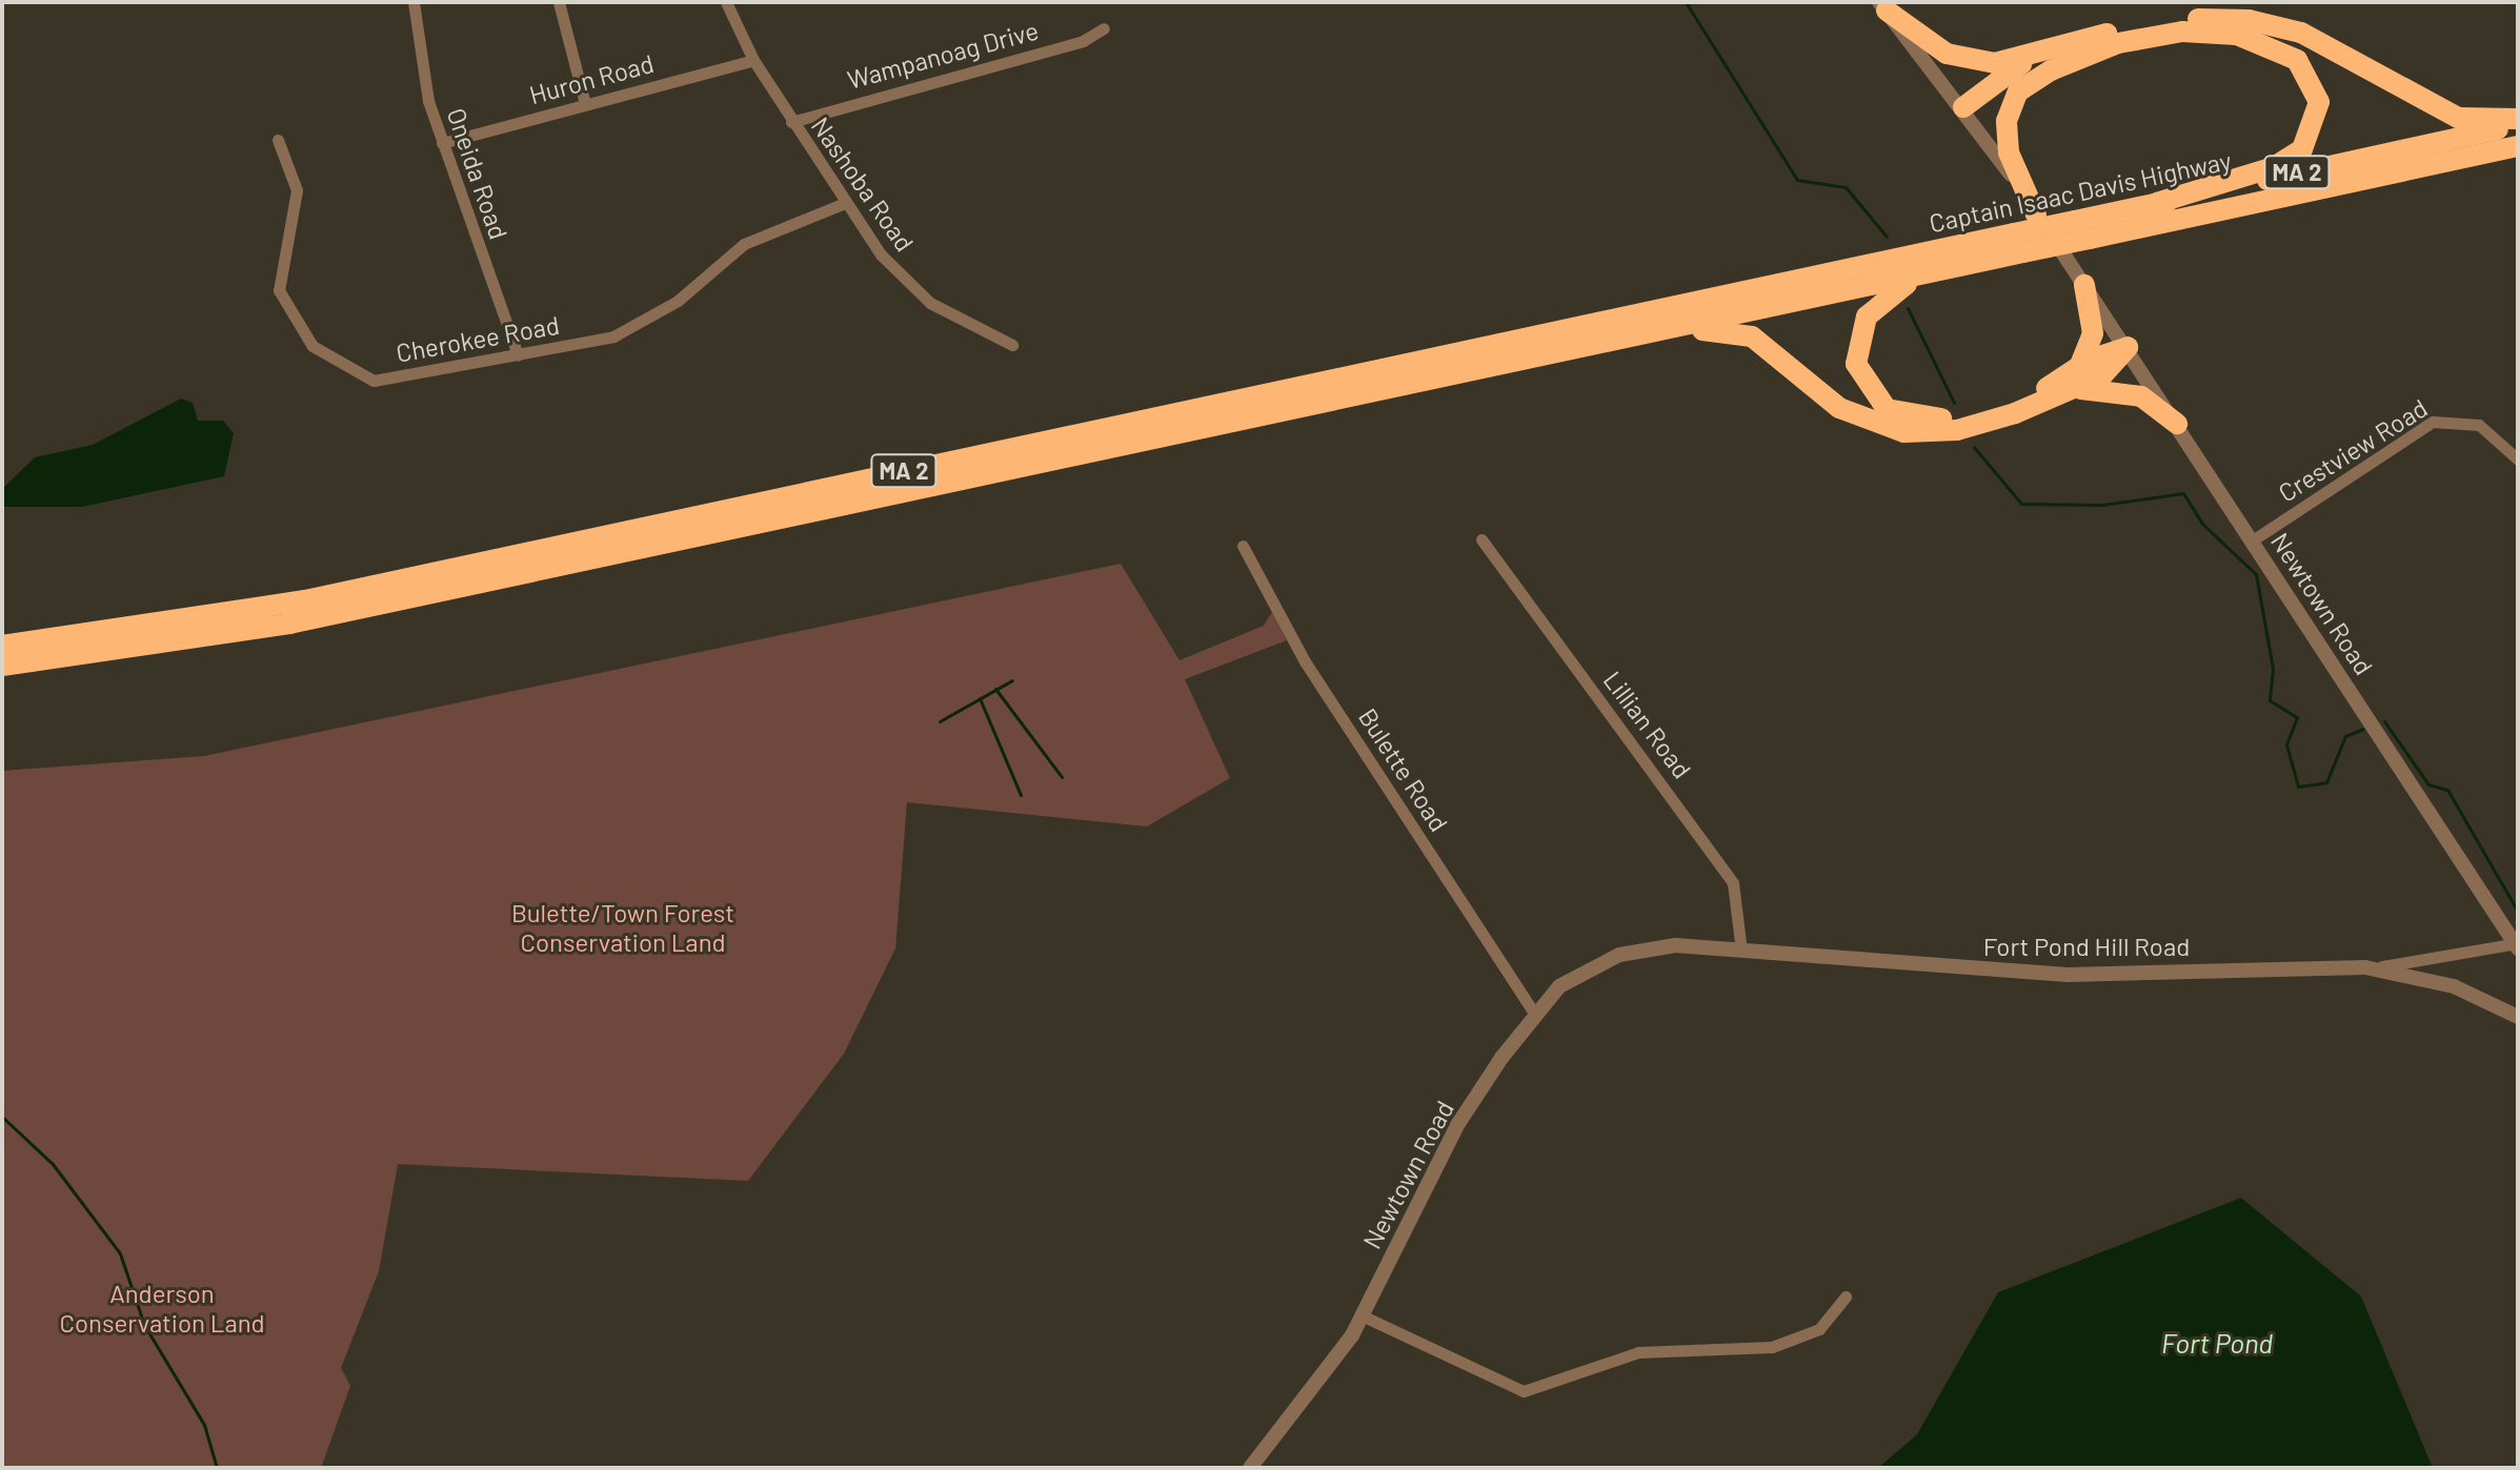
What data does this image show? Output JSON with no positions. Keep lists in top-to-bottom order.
{
  "streets": {
    "highway": ["MA 2", "Captain Isaac Davis Highway"],
    "street": [
      "Wampanoag Drive",
      "Huron Road",
      "Oneida Road",
      "Nashoba Road",
      "Cherokee Road",
      "Crestview Road",
      "Newtown Road",
      "Lillian Road",
      "Bulette Road",
      "Fort Pond Hill Road"
    ]
  },
  "crossings": [
    ["Wampanoag Drive", "Nashoba Road"],
    ["Huron Road", "Oneida Road"],
    ["Huron Road", "Nashoba Road"],
    ["MA 2", "Captain Isaac Davis Highway"],
    ["Oneida Road", "Cherokee Road"],
    ["Nashoba Road", "Cherokee Road"],
    ["Crestview Road", "Newtown Road"],
    ["Newtown Road", "Bulette Road"],
    ["Newtown Road", "Fort Pond Hill Road"],
    ["Lillian Road", "Fort Pond Hill Road"]
  ],
  "water": ["Fort Pond"],
  "parks": ["Bulette/Town Forest Conservation Land", "Anderson Conservation Land"]
}
